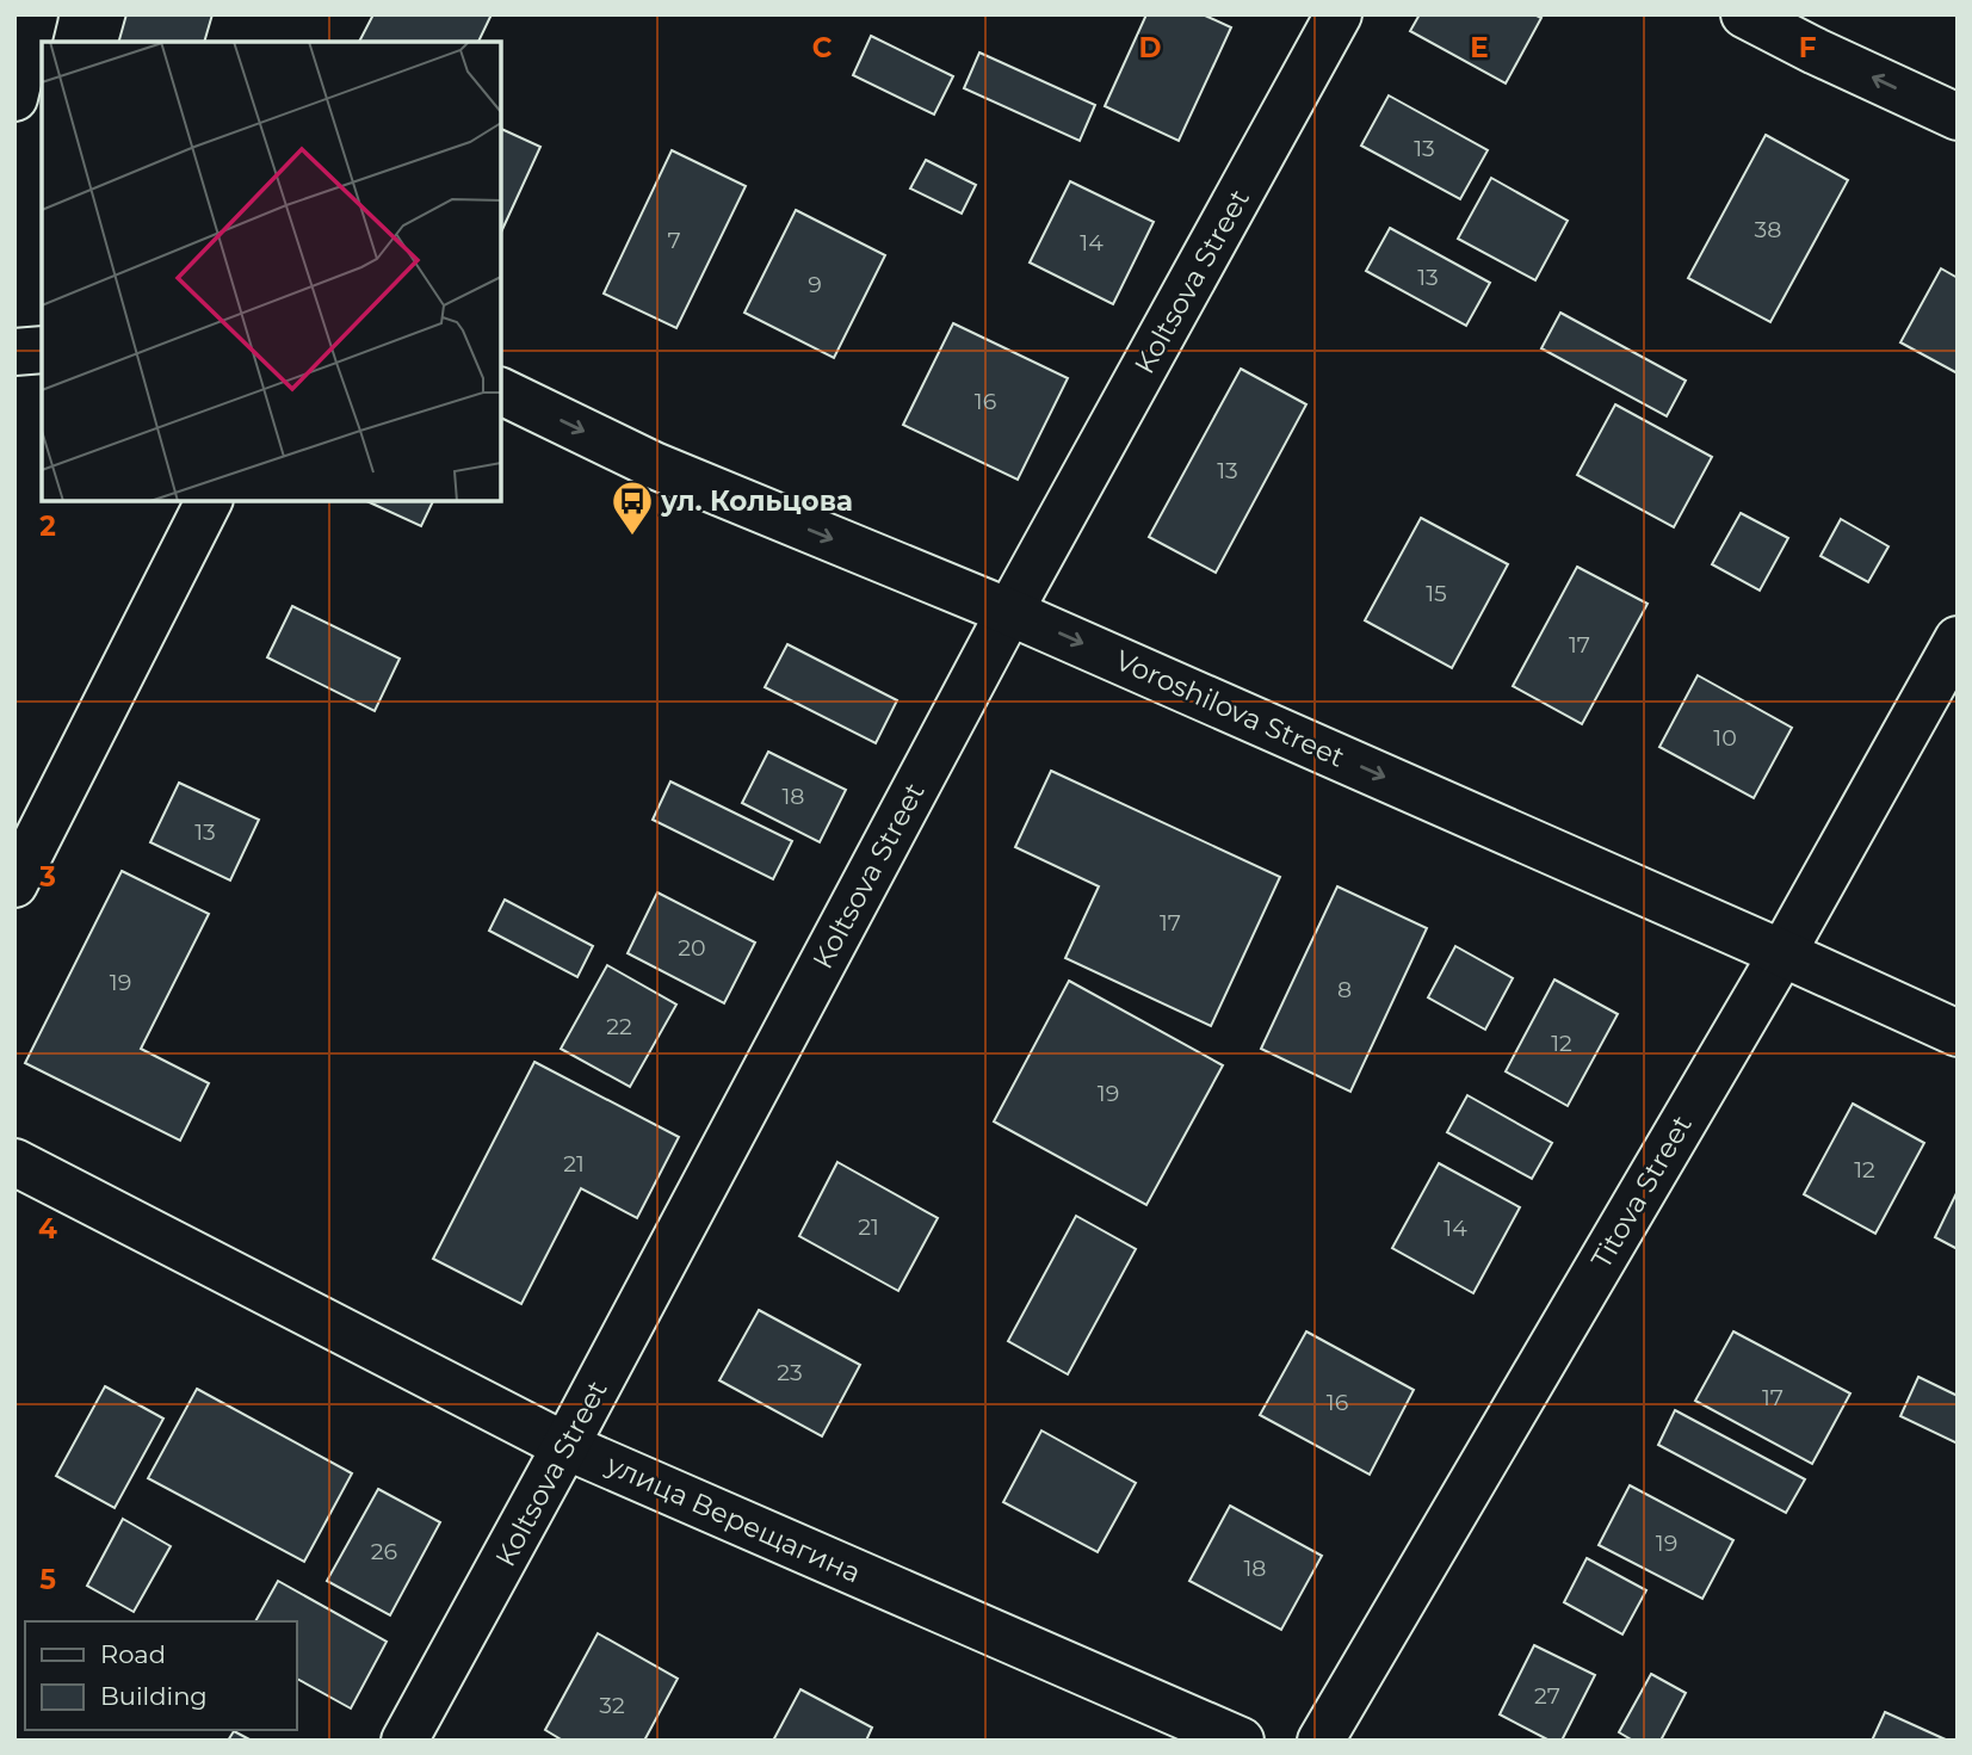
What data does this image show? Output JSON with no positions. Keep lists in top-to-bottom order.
{
  "streets": {
    "street": [
      "Koltsova Street",
      "Voroshilova Street",
      "Titova Street",
      "улица Верещагина"
    ]
  },
  "crossings": [
    ["Koltsova Street", "Voroshilova Street"],
    ["Koltsova Street", "улица Верещагина"],
    ["Voroshilova Street", "Titova Street"]
  ],
  "one_way": ["Voroshilova Street"],
  "places": {
    "bus stop": ["ул. Кольцова"]
  },
  "house_numbers": [
    "13",
    "38",
    "7",
    "14",
    "13",
    "9",
    "16",
    "13",
    "15",
    "17",
    "10",
    "18",
    "13",
    "17",
    "20",
    "19",
    "8",
    "22",
    "12",
    "19",
    "21",
    "12",
    "21",
    "14",
    "23",
    "17",
    "16",
    "19",
    "26",
    "18",
    "27",
    "32"
  ],
  "legend": ["Road", "Building"],
  "grid": {
    "columns": [
      "C",
      "D",
      "E",
      "F"
    ],
    "rows": [
      "2",
      "3",
      "4",
      "5"
    ]
  }
}
